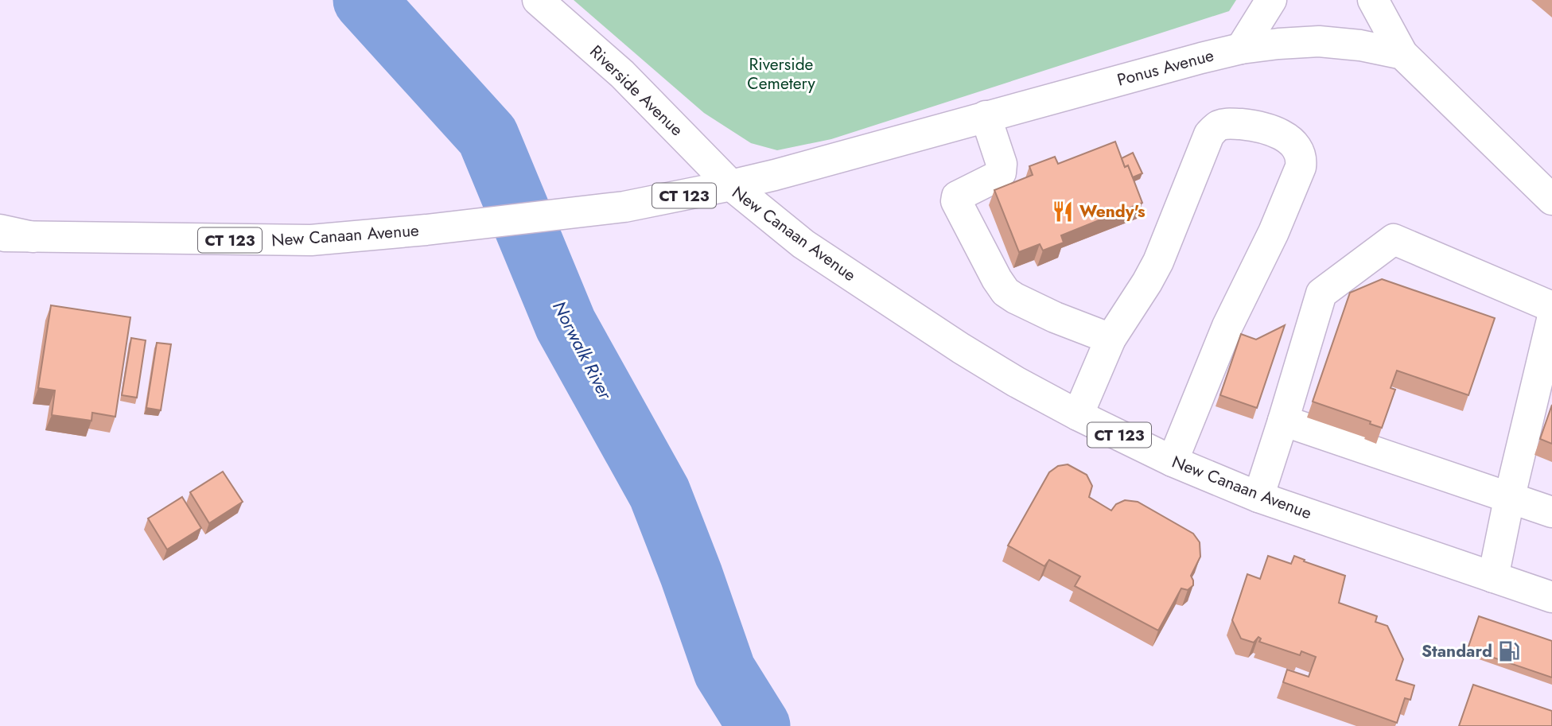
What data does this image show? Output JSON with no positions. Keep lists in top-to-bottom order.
{
  "streets": {
    "main road": [
      "Ponus Avenue",
      "Riverside Avenue",
      "CT 123",
      "New Canaan Avenue"
    ]
  },
  "crossings": [
    ["Ponus Avenue", "Riverside Avenue"],
    ["Ponus Avenue", "New Canaan Avenue"],
    ["Riverside Avenue", "New Canaan Avenue"]
  ],
  "water": ["Norwalk River"],
  "parks": ["Riverside Cemetery"],
  "places": {
    "restaurant": ["Wendy's"],
    "fuel station": ["Standard"]
  }
}
